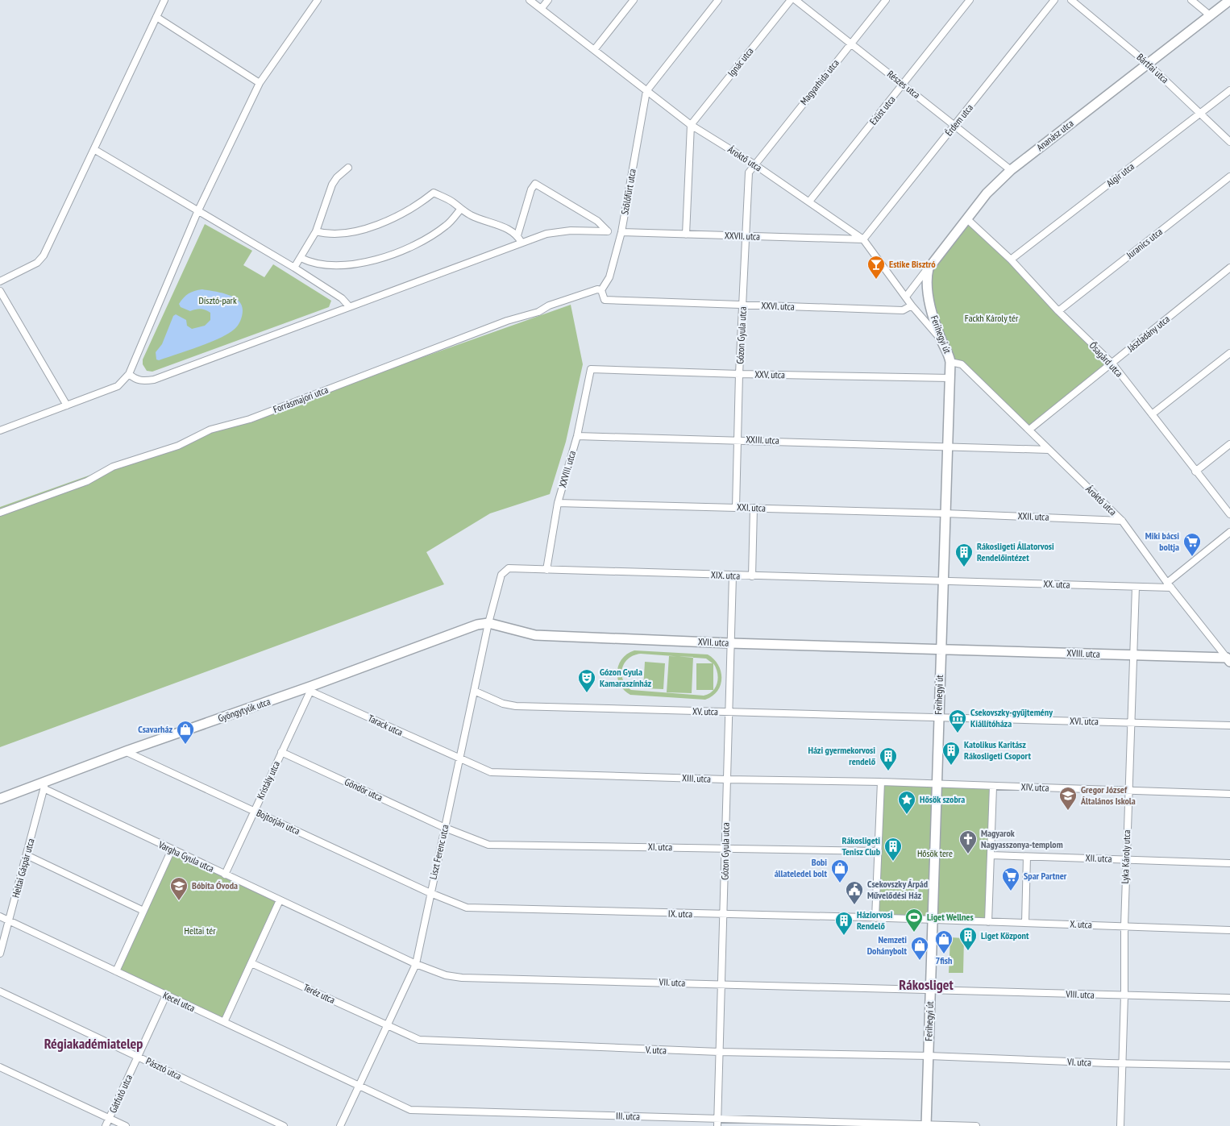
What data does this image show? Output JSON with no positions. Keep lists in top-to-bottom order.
{
  "streets": {
    "street": [
      "Ignác utca",
      "Bártfai utca",
      "Magyarhida utca",
      "Részes utca",
      "Ezüst utca",
      "Érdem utca",
      "Ananász utca",
      "Ároktő utca",
      "Algír utca",
      "Szőlőfürt utca",
      "XXVII. utca",
      "Juranics utca",
      "XXVI. utca",
      "Jászladány utca",
      "Ferihegyi út",
      "Gózon Gyula utca",
      "Ősagárd utca",
      "XXV. utca",
      "Forrásmajori utca",
      "XXIII. utca",
      "XXVIII. utca",
      "XXI. utca",
      "XXII. utca",
      "XIX. utca",
      "XX. utca",
      "XVII. utca",
      "XVIII. utca",
      "Gyöngytyúk utca",
      "XV. utca",
      "XVI. utca",
      "Tarack utca",
      "XIII. utca",
      "Kristály utca",
      "XIV. utca",
      "Göndör utca",
      "Bojtorján utca",
      "XI. utca",
      "Liszt Ferenc utca",
      "Vargha Gyula utca",
      "Lyka Károly utca",
      "XII. utca",
      "Heltai Gáspár utca",
      "IX. utca",
      "X. utca",
      "VII. utca",
      "Teréz utca",
      "VIII. utca",
      "Kecel utca",
      "V. utca",
      "VI. utca",
      "Pásztó utca",
      "Gátfutó utca",
      "III. utca"
    ]
  },
  "crossings": [
    ["Ignác utca", "Ároktő utca"],
    ["Bártfai utca", "Ananász utca"],
    ["Bártfai utca", "Algír utca"],
    ["Magyarhida utca", "Részes utca"],
    ["Magyarhida utca", "Ároktő utca"],
    ["Magyarhida utca", "Gózon Gyula utca"],
    ["Részes utca", "Ezüst utca"],
    ["Részes utca", "Érdem utca"],
    ["Részes utca", "Ananász utca"],
    ["Ezüst utca", "Ároktő utca"],
    ["Érdem utca", "Ároktő utca"],
    ["Érdem utca", "XXVII. utca"],
    ["Ananász utca", "Ároktő utca"],
    ["Ananász utca", "Ferihegyi út"],
    ["Ananász utca", "Ősagárd utca"],
    ["Ároktő utca", "Szőlőfürt utca"],
    ["Ároktő utca", "XXVII. utca"],
    ["Ároktő utca", "XXVI. utca"],
    ["Ároktő utca", "Jászladány utca"],
    ["Ároktő utca", "Ferihegyi út"],
    ["Ároktő utca", "Gózon Gyula utca"],
    ["Ároktő utca", "XXIII. utca"],
    ["Ároktő utca", "XXII. utca"],
    ["Ároktő utca", "XX. utca"],
    ["Ároktő utca", "XVIII. utca"],
    ["Algír utca", "Ősagárd utca"],
    ["Szőlőfürt utca", "XXVII. utca"],
    ["Szőlőfürt utca", "XXVI. utca"],
    ["Szőlőfürt utca", "Forrásmajori utca"],
    ["XXVII. utca", "Gózon Gyula utca"],
    ["Juranics utca", "Ősagárd utca"],
    ["XXVI. utca", "Gózon Gyula utca"],
    ["XXVI. utca", "Forrásmajori utca"],
    ["Jászladány utca", "Ősagárd utca"],
    ["Ferihegyi út", "XXV. utca"],
    ["Ferihegyi út", "XXIII. utca"],
    ["Ferihegyi út", "XXI. utca"],
    ["Ferihegyi út", "XXII. utca"],
    ["Ferihegyi út", "XIX. utca"],
    ["Ferihegyi út", "XX. utca"],
    ["Ferihegyi út", "XVII. utca"],
    ["Ferihegyi út", "XVIII. utca"],
    ["Ferihegyi út", "XV. utca"],
    ["Ferihegyi út", "XVI. utca"],
    ["Ferihegyi út", "XIII. utca"],
    ["Ferihegyi út", "XIV. utca"],
    ["Ferihegyi út", "IX. utca"],
    ["Ferihegyi út", "X. utca"],
    ["Ferihegyi út", "VII. utca"],
    ["Ferihegyi út", "VIII. utca"],
    ["Ferihegyi út", "V. utca"],
    ["Ferihegyi út", "VI. utca"],
    ["Ferihegyi út", "III. utca"],
    ["Gózon Gyula utca", "XXV. utca"],
    ["Gózon Gyula utca", "XXIII. utca"],
    ["Gózon Gyula utca", "XXI. utca"],
    ["Gózon Gyula utca", "XIX. utca"],
    ["Gózon Gyula utca", "XVII. utca"],
    ["Gózon Gyula utca", "XV. utca"],
    ["Gózon Gyula utca", "XIII. utca"],
    ["Gózon Gyula utca", "XI. utca"],
    ["Gózon Gyula utca", "IX. utca"],
    ["Gózon Gyula utca", "VII. utca"],
    ["Gózon Gyula utca", "V. utca"],
    ["Gózon Gyula utca", "III. utca"],
    ["XXV. utca", "XXVIII. utca"],
    ["XXIII. utca", "XXVIII. utca"],
    ["XXVIII. utca", "XXI. utca"],
    ["XXVIII. utca", "XIX. utca"],
    ["XXI. utca", "XXII. utca"],
    ["XIX. utca", "XX. utca"],
    ["XIX. utca", "Liszt Ferenc utca"],
    ["XX. utca", "Lyka Károly utca"],
    ["XVII. utca", "XVIII. utca"],
    ["XVII. utca", "Gyöngytyúk utca"],
    ["XVII. utca", "Liszt Ferenc utca"],
    ["XVIII. utca", "Lyka Károly utca"],
    ["Gyöngytyúk utca", "Tarack utca"],
    ["Gyöngytyúk utca", "Kristály utca"],
    ["Gyöngytyúk utca", "Bojtorján utca"],
    ["Gyöngytyúk utca", "Liszt Ferenc utca"],
    ["Gyöngytyúk utca", "Vargha Gyula utca"],
    ["Gyöngytyúk utca", "Heltai Gáspár utca"],
    ["XV. utca", "XVI. utca"],
    ["XV. utca", "Liszt Ferenc utca"],
    ["XVI. utca", "Lyka Károly utca"],
    ["Tarack utca", "XIII. utca"],
    ["Tarack utca", "Kristály utca"],
    ["Tarack utca", "Liszt Ferenc utca"],
    ["XIII. utca", "XIV. utca"],
    ["XIII. utca", "Liszt Ferenc utca"],
    ["Kristály utca", "Göndör utca"],
    ["Kristály utca", "Bojtorján utca"],
    ["Kristály utca", "Vargha Gyula utca"],
    ["XIV. utca", "Lyka Károly utca"],
    ["Göndör utca", "XI. utca"],
    ["Göndör utca", "Liszt Ferenc utca"],
    ["Bojtorján utca", "Liszt Ferenc utca"],
    ["Bojtorján utca", "IX. utca"],
    ["XI. utca", "Liszt Ferenc utca"],
    ["Liszt Ferenc utca", "Vargha Gyula utca"],
    ["Liszt Ferenc utca", "IX. utca"],
    ["Liszt Ferenc utca", "VII. utca"],
    ["Liszt Ferenc utca", "Teréz utca"],
    ["Liszt Ferenc utca", "Kecel utca"],
    ["Liszt Ferenc utca", "V. utca"],
    ["Liszt Ferenc utca", "III. utca"],
    ["Vargha Gyula utca", "Heltai Gáspár utca"],
    ["Vargha Gyula utca", "VII. utca"],
    ["Lyka Károly utca", "XII. utca"],
    ["Lyka Károly utca", "X. utca"],
    ["Lyka Károly utca", "VIII. utca"],
    ["Lyka Károly utca", "VI. utca"],
    ["Heltai Gáspár utca", "Kecel utca"],
    ["IX. utca", "X. utca"],
    ["VII. utca", "VIII. utca"],
    ["Teréz utca", "V. utca"],
    ["Kecel utca", "Gátfutó utca"],
    ["Kecel utca", "III. utca"],
    ["V. utca", "VI. utca"],
    ["Pásztó utca", "Gátfutó utca"]
  ],
  "districts": ["Rákosliget", "Régiakadémiatelep"],
  "parks": [
    "Dísztó-park",
    "Fackh Károly tér",
    "Hősök tere",
    "Heltai tér"
  ],
  "places": {
    "bar": ["Estike Bisztró"],
    "supermarket": ["Miki bácsi boltja", "Spar Partner"],
    "building": [
      "Rákosligeti Állatorvosi Rendelőintézet",
      "Katolikus Karitász Rákosligeti Csoport",
      "Házi gyermekorvosi rendelő",
      "Rákosligeti Tenisz Club",
      "Háziorvosi Rendelő",
      "Liget Központ"
    ],
    "theatre": ["Gózon Gyula Kamaraszínház"],
    "museum": ["Csekovszky-gyűjtemény Kiállítóháza"],
    "shop": [
      "Csavarház",
      "Bobi állateledel bolt",
      "7fish",
      "Nemzeti Dohánybolt"
    ],
    "school or university": ["Gregor József Általános Iskola", "Bóbita Óvoda"],
    "place": ["Hősök szobra"],
    "church": ["Magyarok Nagyasszonya-templom"],
    "public building": ["Csekovszky Árpád Művelődési Ház"],
    "sports": ["Liget Wellnes"]
  }
}
